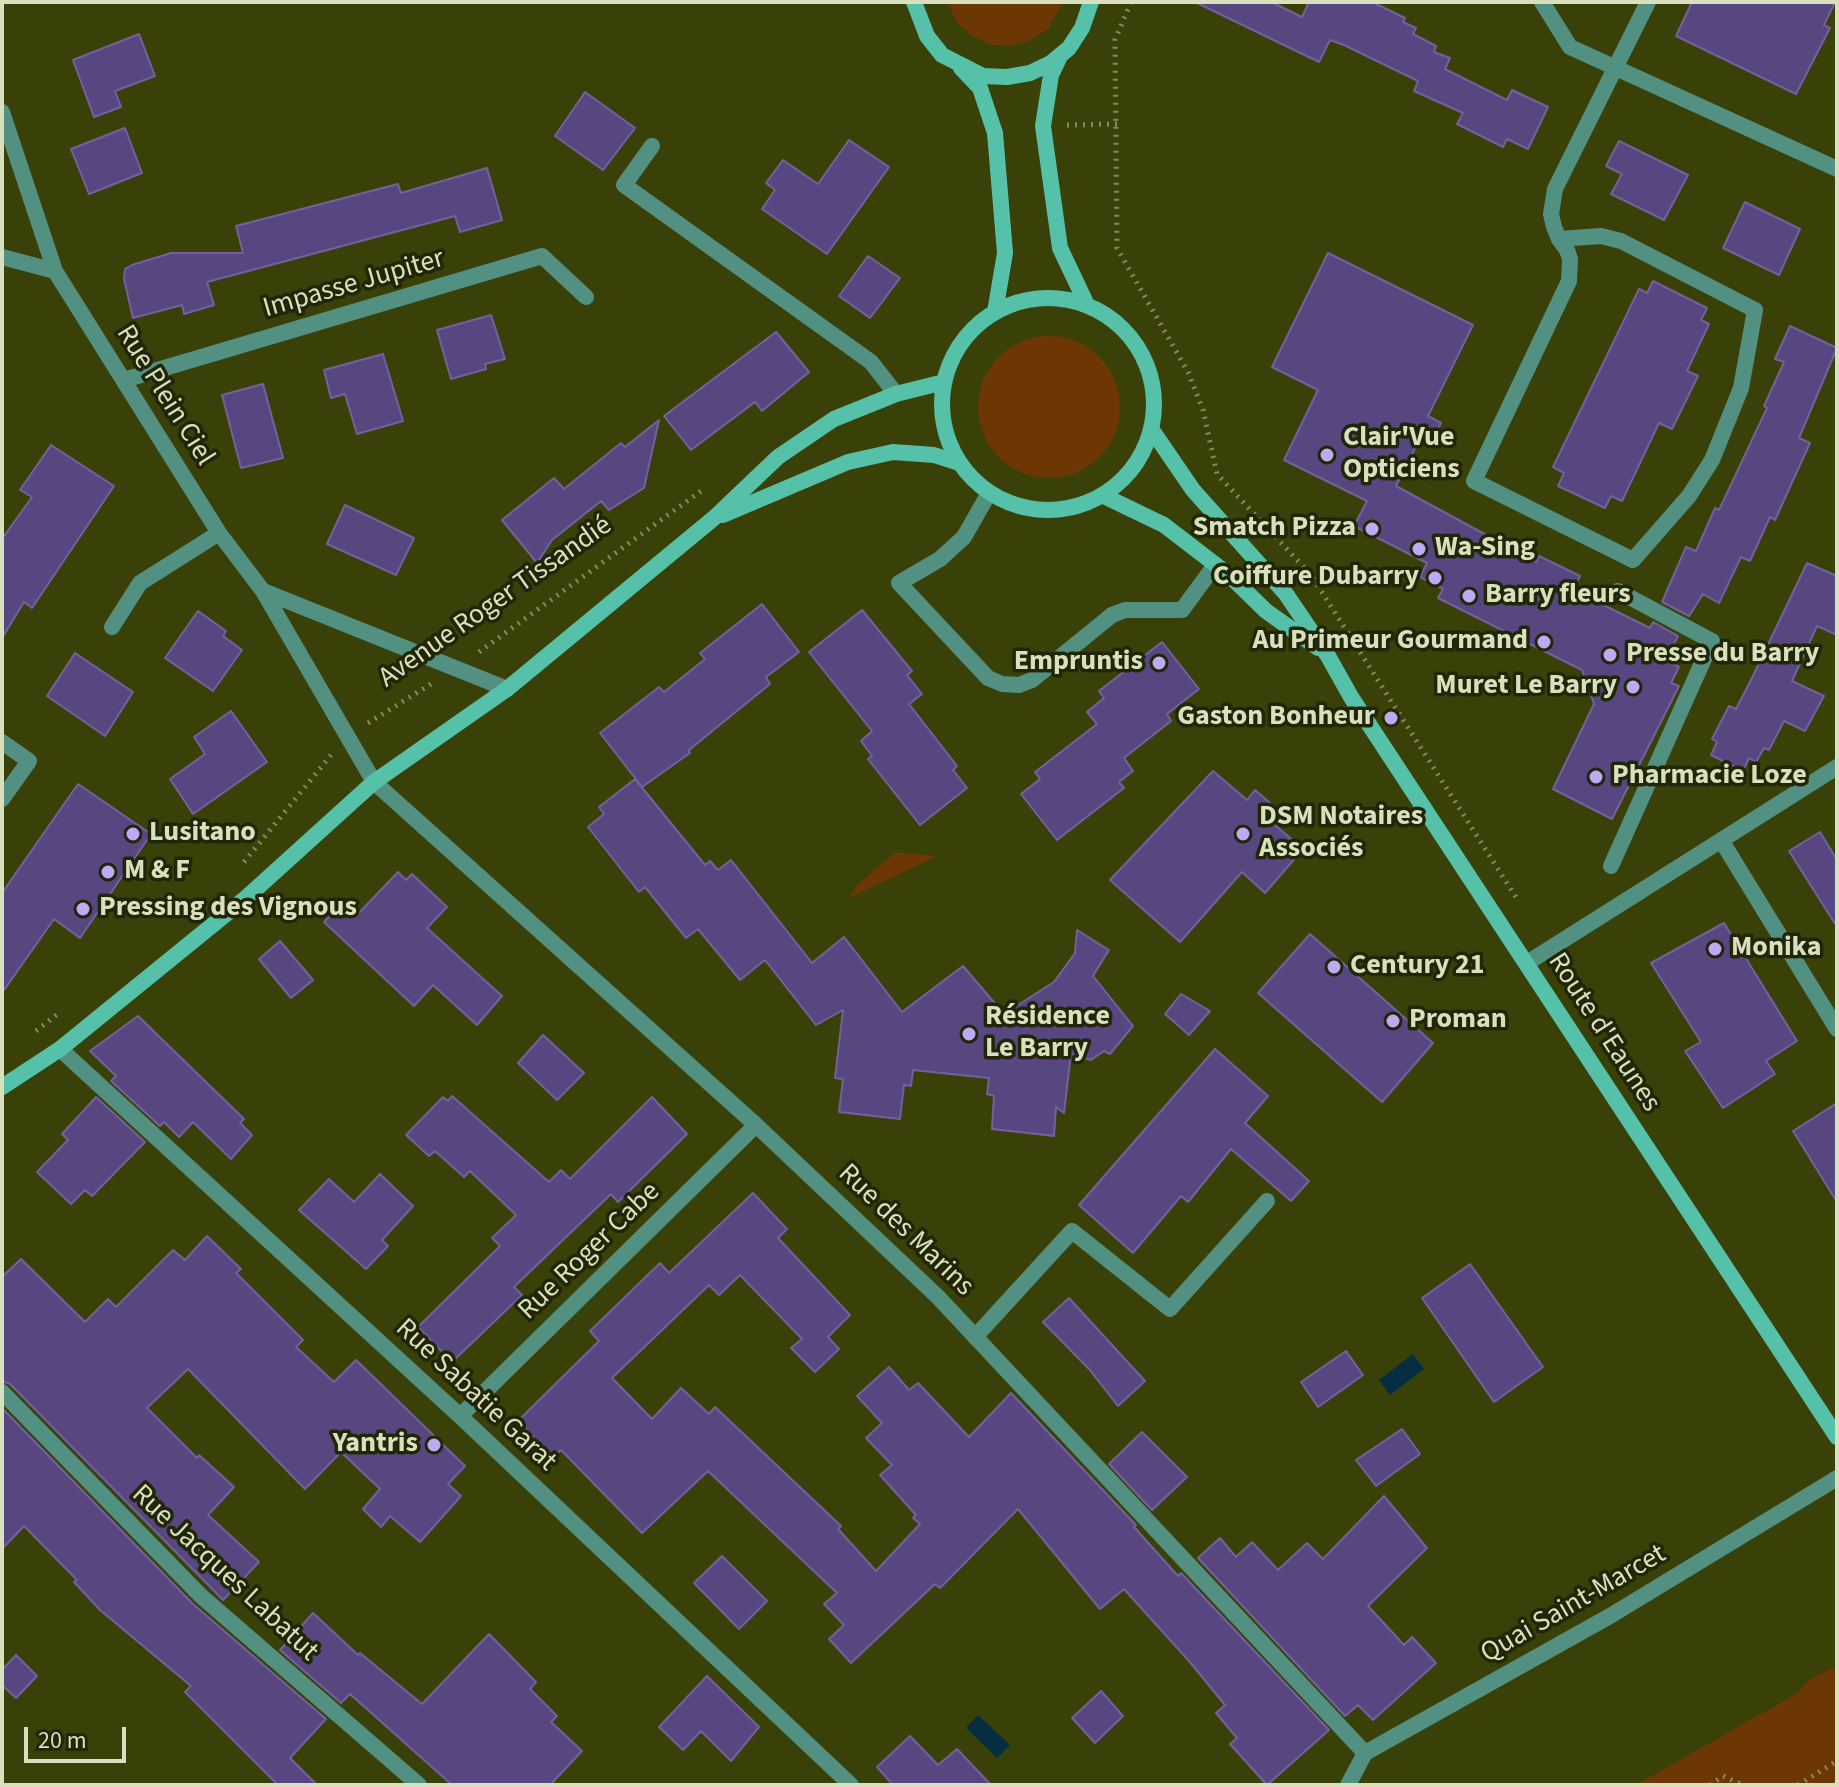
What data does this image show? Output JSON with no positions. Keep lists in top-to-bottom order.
{
  "streets": {
    "main road": ["Route d'Eaunes"],
    "street": [
      "Impasse Jupiter",
      "Rue Plein Ciel",
      "Rue des Marins",
      "Rue Roger Cabe",
      "Rue Sabatie Garat",
      "Rue Jacques Labatut",
      "Quai Saint-Marcet"
    ],
    "path": ["Avenue Roger Tissandié"]
  },
  "crossings": [
    ["Impasse Jupiter", "Rue Plein Ciel"],
    ["Rue Plein Ciel", "Avenue Roger Tissandié"],
    ["Rue Plein Ciel", "Rue des Marins"],
    ["Rue des Marins", "Rue Roger Cabe"],
    ["Rue des Marins", "Quai Saint-Marcet"],
    ["Rue Roger Cabe", "Rue Sabatie Garat"]
  ],
  "places": [
    "Clair'Vue Opticiens",
    "Smatch Pizza",
    "Wa-Sing",
    "Coiffure Dubarry",
    "Barry fleurs",
    "Au Primeur Gourmand",
    "Presse du Barry",
    "Empruntis",
    "Muret Le Barry",
    "Gaston Bonheur",
    "Pharmacie Loze",
    "Lusitano",
    "DSM Notaires Associés",
    "M & F",
    "Pressing des Vignous",
    "Monika",
    "Century 21",
    "Proman",
    "Résidence Le Barry",
    "Yantris"
  ],
  "scale_bar": "20 m"
}
